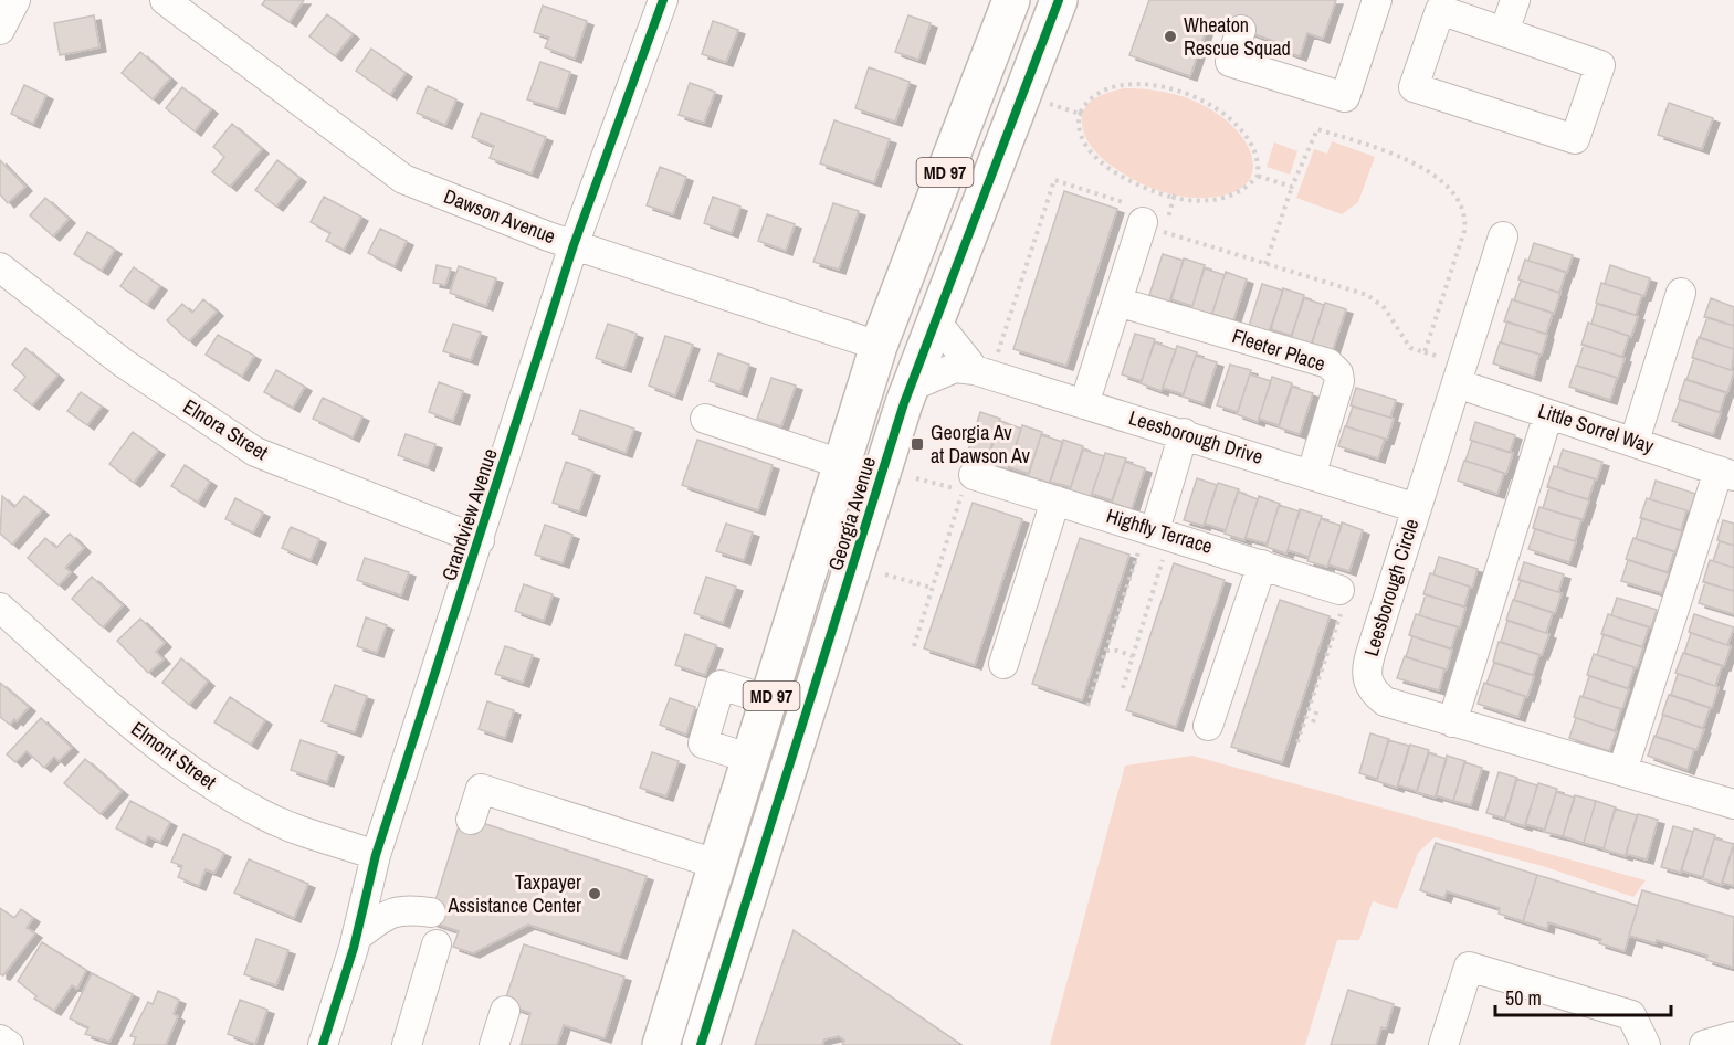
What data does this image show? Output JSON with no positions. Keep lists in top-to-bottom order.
{
  "streets": {
    "main road": ["MD 97", "Georgia Avenue"],
    "street": [
      "Dawson Avenue",
      "Fleeter Place",
      "Little Sorrel Way",
      "Elnora Street",
      "Leesborough Drive",
      "Grandview Avenue",
      "Highfly Terrace",
      "Leesborough Circle",
      "Elmont Street"
    ]
  },
  "crossings": [
    ["Dawson Avenue", "Georgia Avenue"],
    ["Dawson Avenue", "Grandview Avenue"],
    ["Fleeter Place", "Leesborough Drive"],
    ["Little Sorrel Way", "Leesborough Circle"],
    ["Elnora Street", "Grandview Avenue"],
    ["Leesborough Drive", "Georgia Avenue"],
    ["Leesborough Drive", "Leesborough Circle"],
    ["Grandview Avenue", "Elmont Street"]
  ],
  "places": {
    "other": ["Wheaton Rescue Squad", "Taxpayer Assistance Center"],
    "transit": ["Georgia Av at Dawson Av"]
  },
  "scale_bar": "50 m"
}
